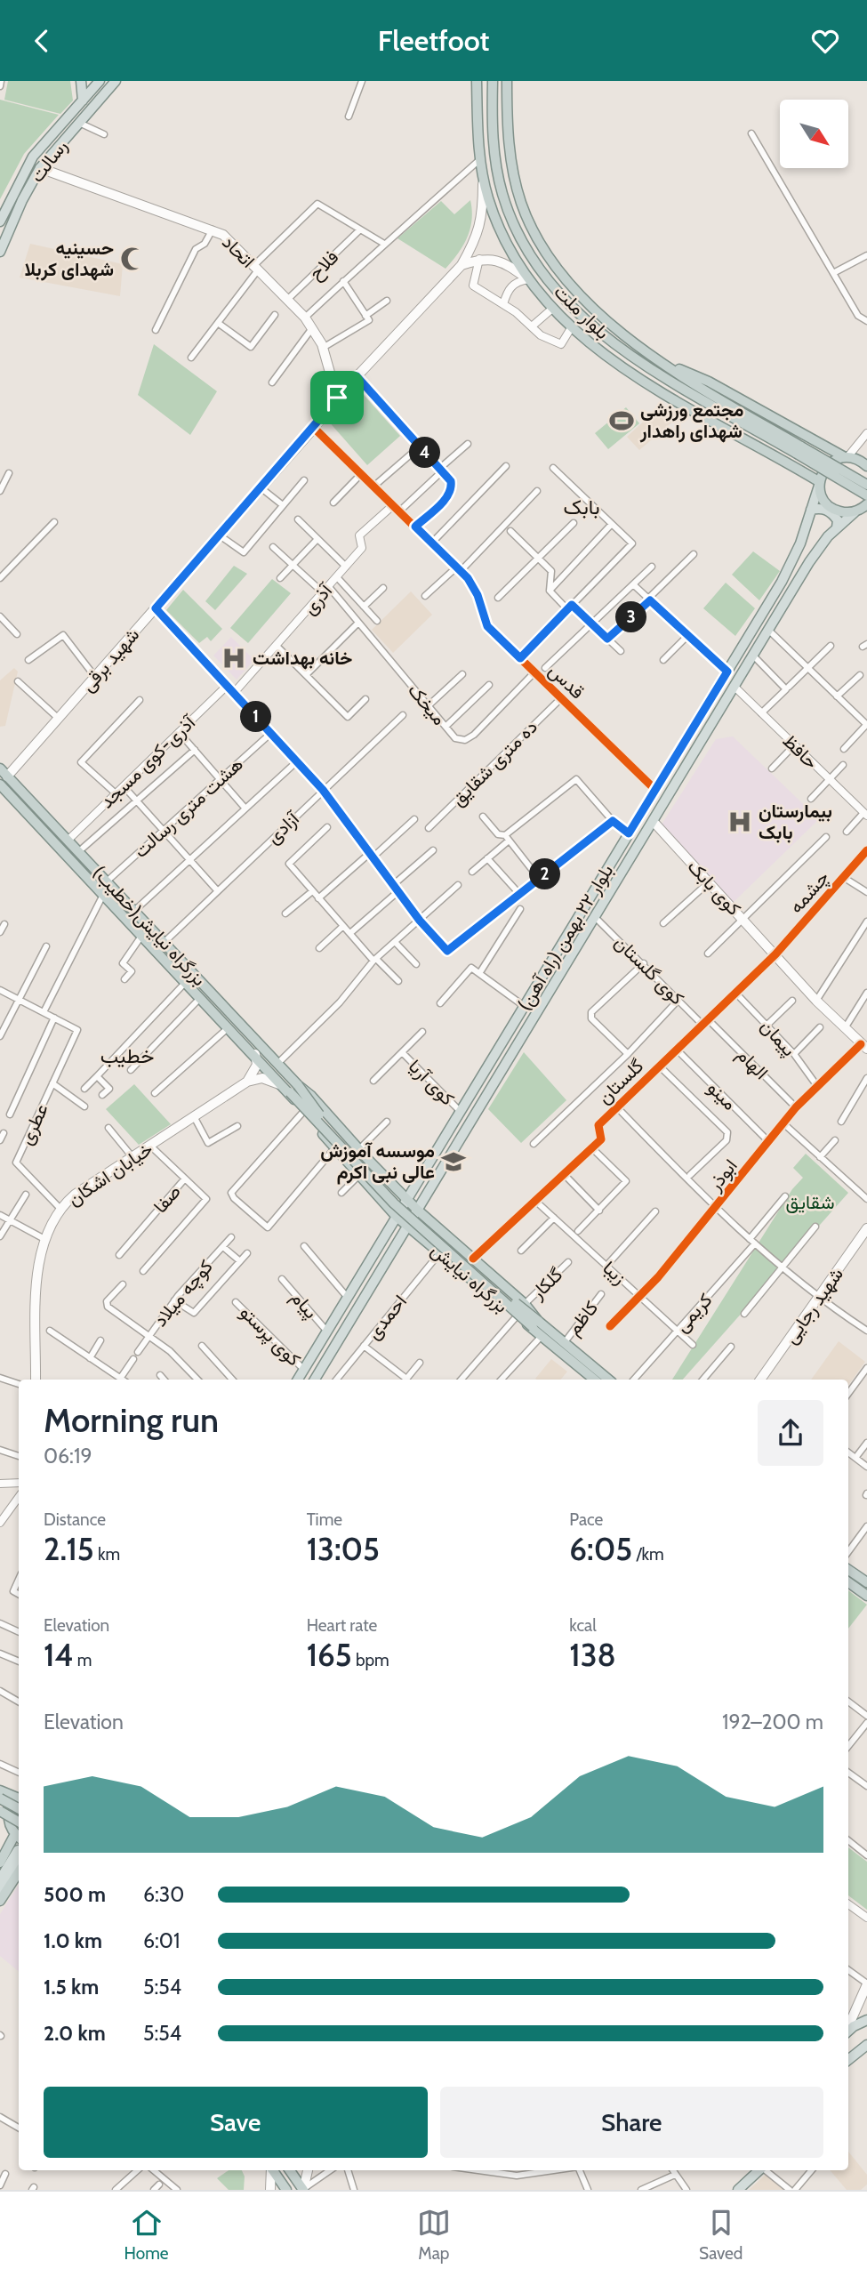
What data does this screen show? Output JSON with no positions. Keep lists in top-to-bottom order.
{
  "streets": {
    "highway": ["بلوار ملت", "بزرگراه نیایش(خطیب)", "بزرگراه نیایش"],
    "main road": [
      "رسالت",
      "اتحاد",
      "شهید برقی",
      "کوی بابک",
      "بلوار ۲۲ بهمن (راه آهن)",
      "خیابان اشکان",
      "شهید رجایی"
    ],
    "street": [
      "فلاح",
      "آذری",
      "قدس",
      "میخک",
      "حافظ",
      "آذری-کوی مسجد",
      "ده متری شقایق",
      "هشت متری رسالت",
      "آزادی",
      "چشمه",
      "کوی گلستان",
      "پیمان",
      "الهام",
      "گلستان",
      "کوی آریا",
      "مینو",
      "عطری",
      "ابوذر",
      "صفا",
      "زیبا",
      "گلکار",
      "کوچه میلاد",
      "پیام",
      "کریمی",
      "احمدی",
      "کاظم",
      "کوی پرستو"
    ]
  },
  "crossings": [
    ["رسالت", "اتحاد"],
    ["اتحاد", "فلاح"],
    ["اتحاد", "شهید برقی"],
    ["آذری", "قدس"],
    ["آذری", "میخک"],
    ["شهید برقی", "قدس"],
    ["شهید برقی", "بزرگراه نیایش(خطیب)"],
    ["قدس", "میخک"],
    ["قدس", "ده متری شقایق"],
    ["قدس", "بلوار ۲۲ بهمن (راه آهن)"],
    ["حافظ", "بلوار ۲۲ بهمن (راه آهن)"],
    ["آذری-کوی مسجد", "بزرگراه نیایش(خطیب)"],
    ["هشت متری رسالت", "بزرگراه نیایش(خطیب)"],
    ["آزادی", "بزرگراه نیایش(خطیب)"],
    ["کوی بابک", "چشمه"],
    ["کوی بابک", "بلوار ۲۲ بهمن (راه آهن)"],
    ["کوی بابک", "گلستان"],
    ["کوی بابک", "ابوذر"],
    ["چشمه", "گلستان"],
    ["بزرگراه نیایش(خطیب)", "بزرگراه نیایش"],
    ["بلوار ۲۲ بهمن (راه آهن)", "کوی گلستان"],
    ["بلوار ۲۲ بهمن (راه آهن)", "کوی آریا"],
    ["بلوار ۲۲ بهمن (راه آهن)", "بزرگراه نیایش"],
    ["بلوار ۲۲ بهمن (راه آهن)", "پیام"],
    ["بلوار ۲۲ بهمن (راه آهن)", "کوی پرستو"],
    ["کوی گلستان", "الهام"],
    ["کوی گلستان", "گلستان"],
    ["پیمان", "گلستان"],
    ["پیمان", "ابوذر"],
    ["الهام", "گلستان"],
    ["الهام", "ابوذر"],
    ["گلستان", "مینو"],
    ["گلستان", "زیبا"],
    ["گلستان", "بزرگراه نیایش"],
    ["مینو", "ابوذر"],
    ["عطری", "خیابان اشکان"],
    ["خیابان اشکان", "صفا"],
    ["ابوذر", "زیبا"],
    ["زیبا", "کریمی"],
    ["بزرگراه نیایش", "گلکار"],
    ["بزرگراه نیایش", "احمدی"]
  ],
  "districts": ["بابک", "خطیب"],
  "parks": ["شقایق"],
  "places": {
    "mosque": ["حسینیه شهدای کربلا"],
    "sports": ["مجتمع ورزشی شهدای راهدار"],
    "hospital": ["خانه بهداشت", "بیمارستان بابک"],
    "school or university": ["موسسه آموزش عالی نبی اکرم"]
  },
  "north": "bottom right",
  "page": {
    "header": "Fleetfoot",
    "pins": [
      "4",
      "3",
      "1",
      "2"
    ],
    "heading": ["Morning run", "06:19"],
    "stats": [
      ["Distance", "2.15 km"],
      ["Time", "13:05"],
      ["Pace", "6:05 /km"],
      ["Elevation", "14 m"],
      ["Heart rate", "165 bpm"],
      ["kcal", "138"]
    ],
    "chart": ["Elevation", "192–200 m"],
    "list": [
      {
        "name": "500 m",
        "note": "6:30"
      },
      {
        "name": "1.0 km",
        "note": "6:01"
      },
      {
        "name": "1.5 km",
        "note": "5:54"
      },
      {
        "name": "2.0 km",
        "note": "5:54"
      }
    ],
    "buttons": ["Save", "Share"],
    "tabs": ["Home", "Map", "Saved"]
  }
}
